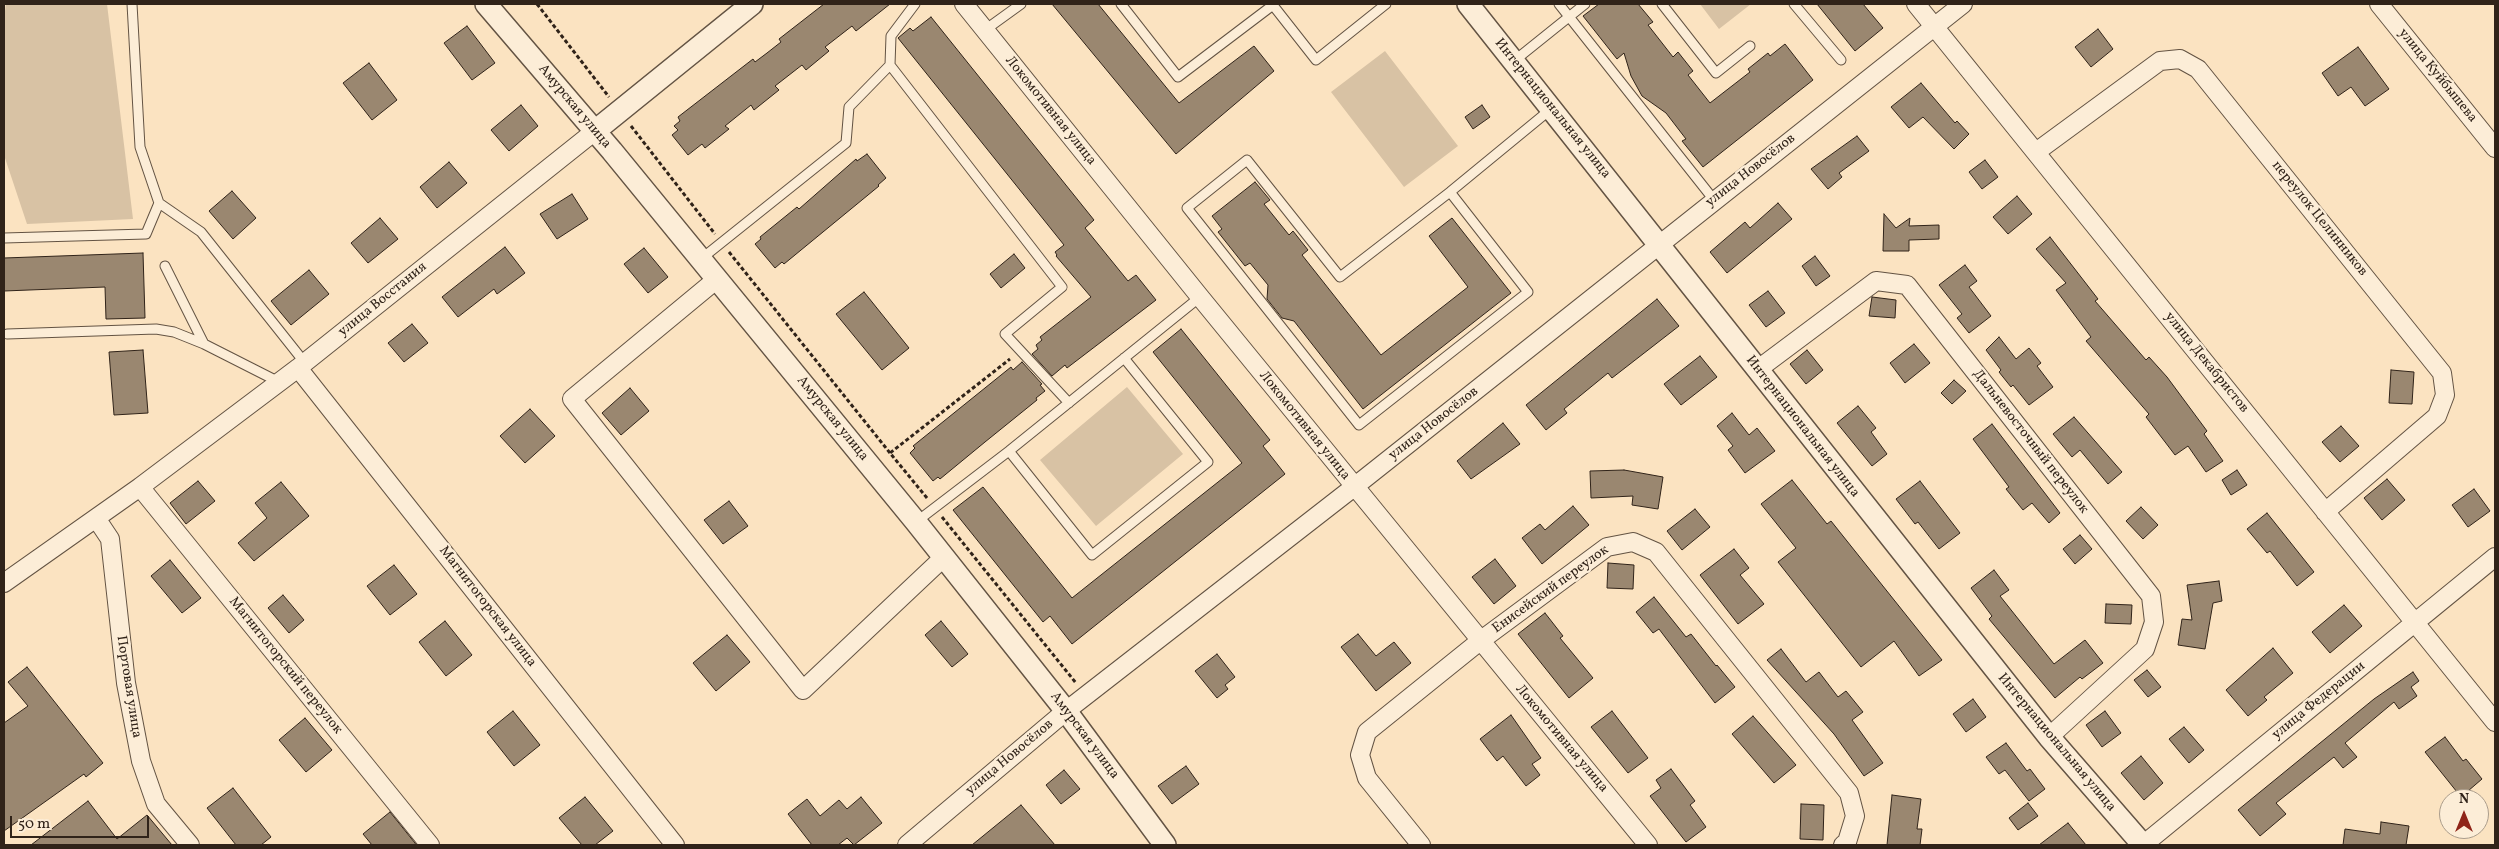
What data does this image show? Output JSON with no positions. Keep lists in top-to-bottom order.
{
  "streets": {
    "street": [
      "улица Куйбышева",
      "Амурская улица",
      "Интернациональная улица",
      "Локомотивная улица",
      "улица Новосёлов",
      "переулок Целинников",
      "улица Восстания",
      "улица Декабристов",
      "Дальневосточный переулок",
      "Енисейский переулок",
      "Магнитогорская улица",
      "Магнитогорский переулок",
      "Портовая улица",
      "улица Федерации"
    ]
  },
  "crossings": [
    ["Амурская улица", "улица Новосёлов"],
    ["Амурская улица", "улица Восстания"],
    ["Интернациональная улица", "улица Новосёлов"],
    ["Интернациональная улица", "Дальневосточный переулок"],
    ["Интернациональная улица", "улица Федерации"],
    ["Локомотивная улица", "улица Новосёлов"],
    ["Локомотивная улица", "Енисейский переулок"],
    ["улица Новосёлов", "улица Декабристов"],
    ["переулок Целинников", "улица Декабристов"],
    ["улица Восстания", "Магнитогорская улица"],
    ["улица Восстания", "Магнитогорский переулок"],
    ["улица Восстания", "Портовая улица"],
    ["улица Декабристов", "улица Федерации"]
  ],
  "scale_bar": "50 m",
  "north": "top"
}
